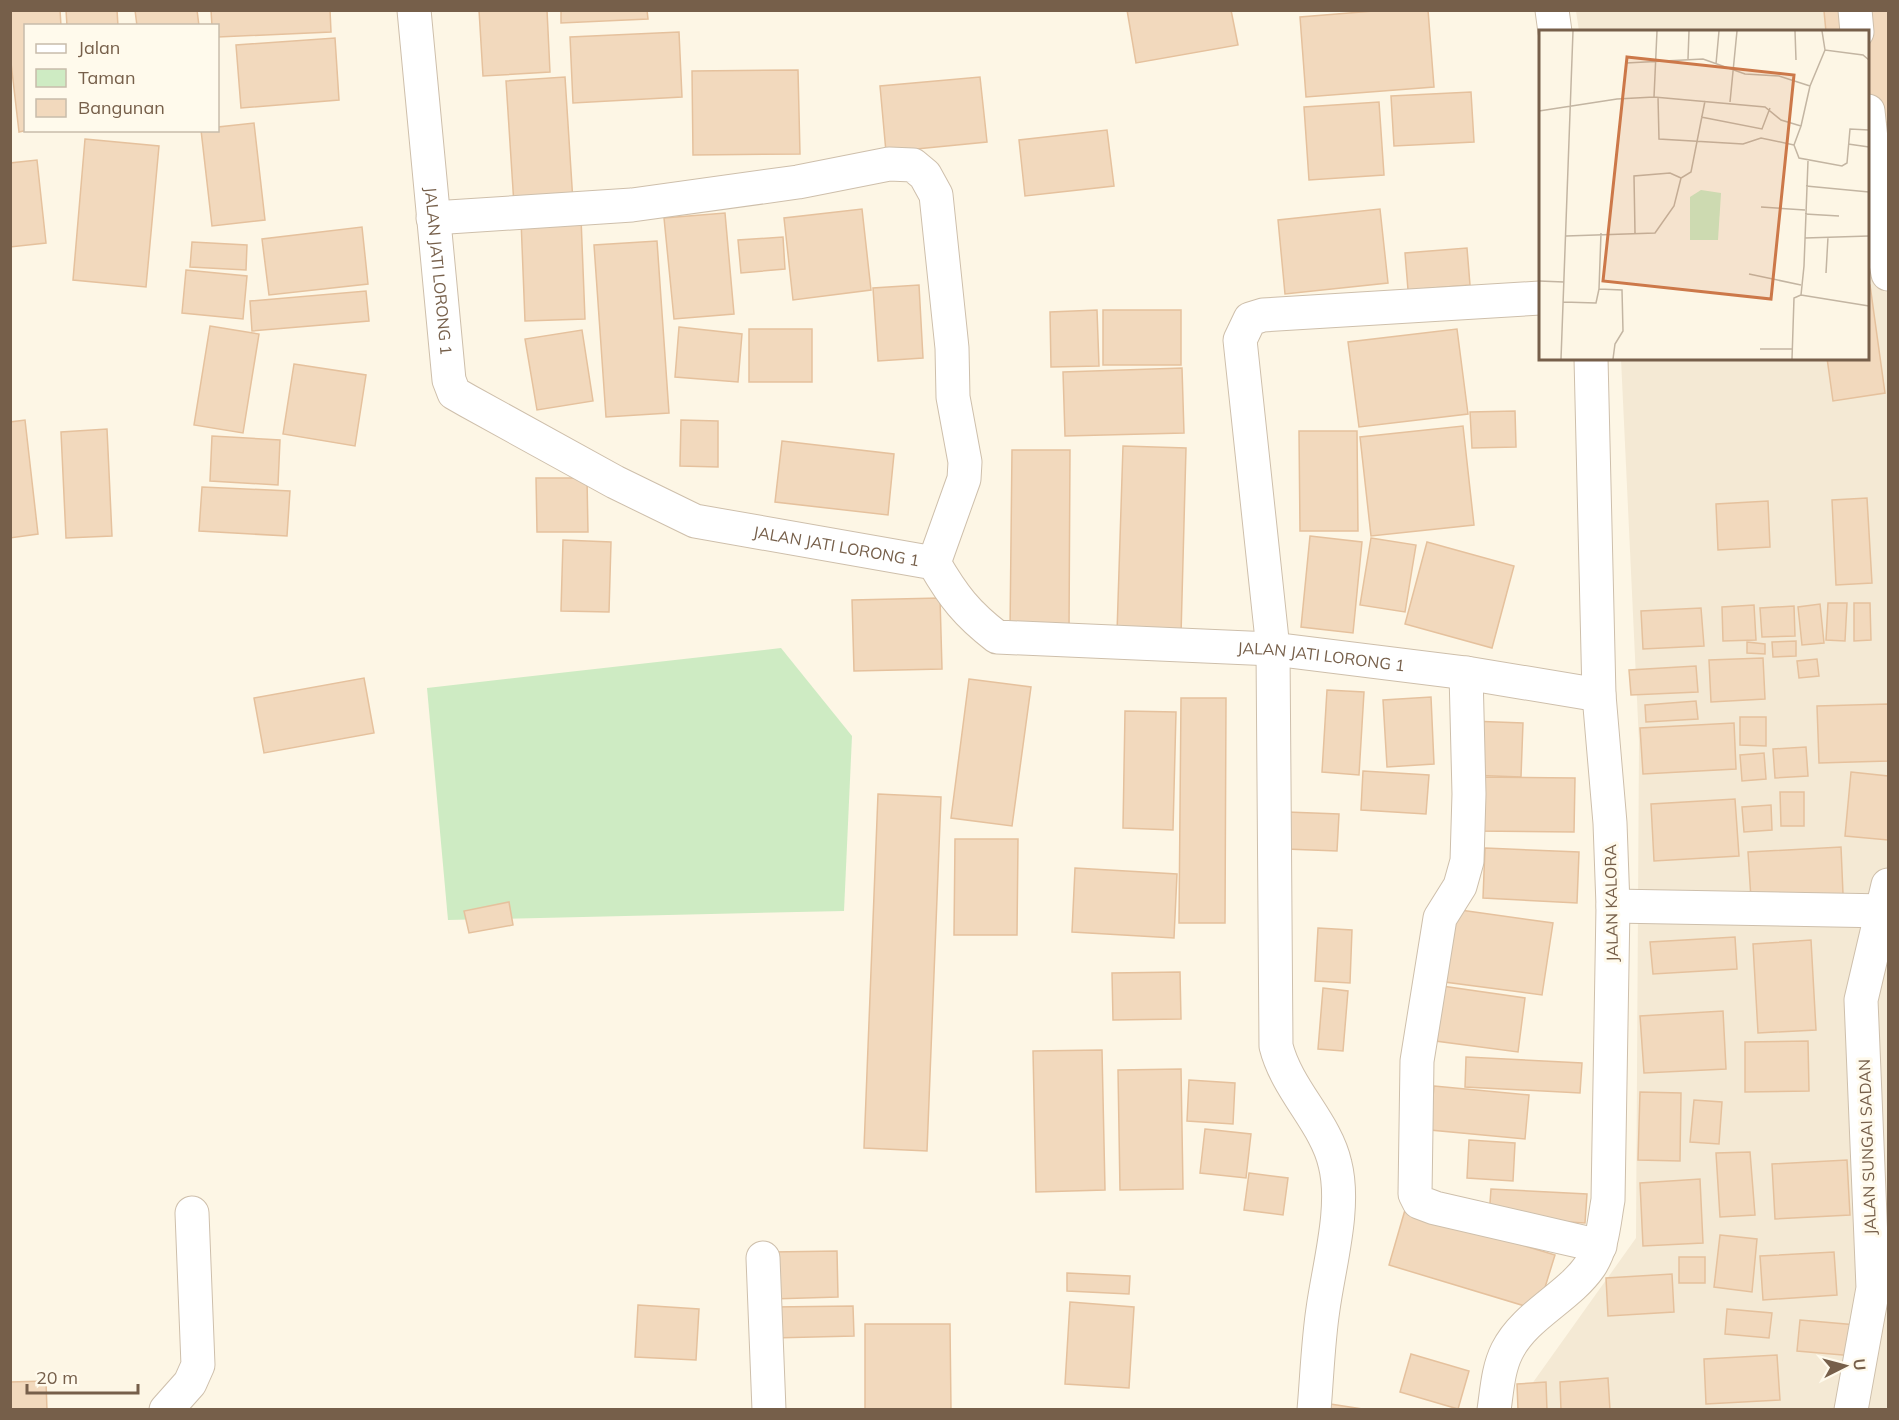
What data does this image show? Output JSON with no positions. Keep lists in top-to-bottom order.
{
  "streets": {
    "street": ["JALAN JATI LORONG 1", "JALAN KALORA", "JALAN SUNGAI SADAN"]
  },
  "crossings": [
    ["JALAN JATI LORONG 1", "JALAN KALORA"]
  ],
  "legend": ["Jalan", "Taman", "Bangunan"],
  "scale_bar": "20 m",
  "north": "right"
}
